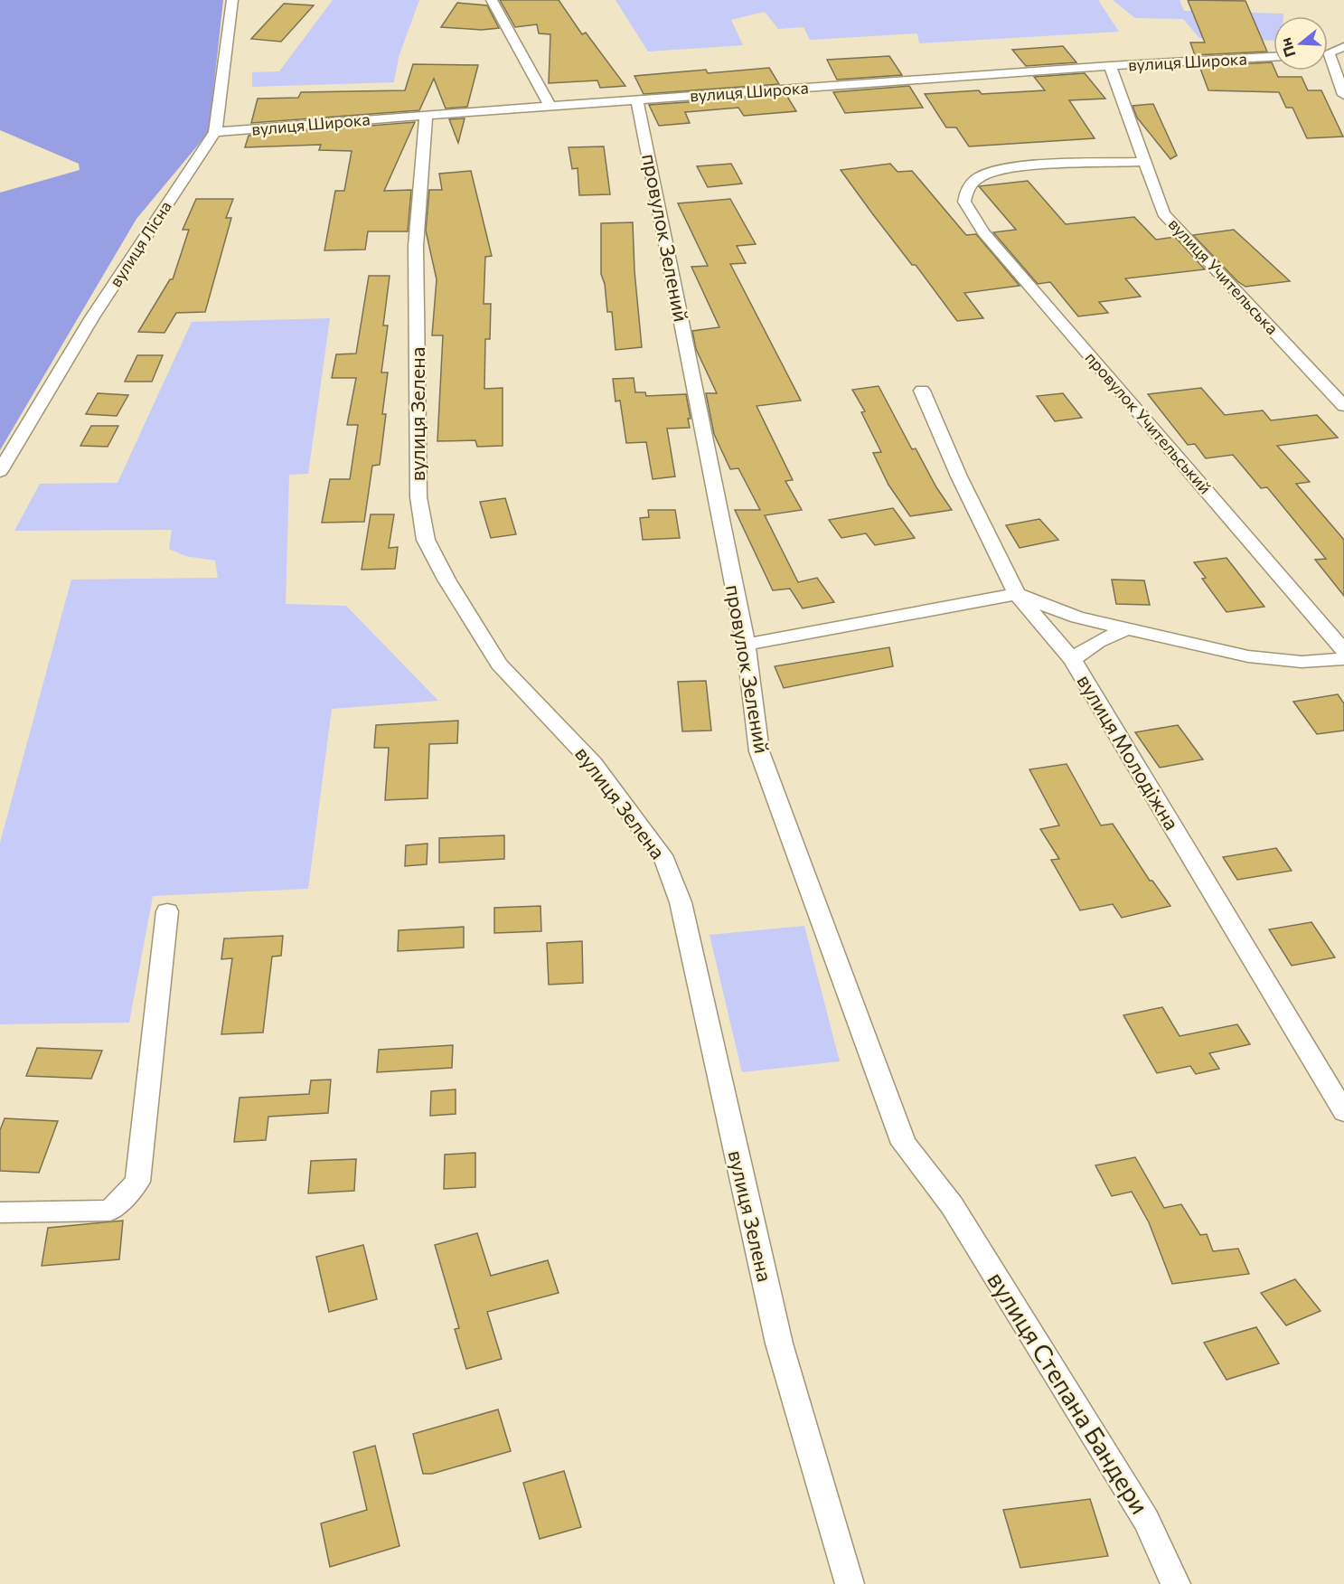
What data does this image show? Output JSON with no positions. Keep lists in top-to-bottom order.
{
  "streets": {
    "street": [
      "вулиця Широка",
      "провулок Зелений",
      "вулиця Лісна",
      "вулиця Учительська",
      "вулиця Зелена",
      "провулок Учительський",
      "вулиця Молодіжна",
      "вулиця Степана Бандери"
    ]
  },
  "crossings": [
    ["вулиця Широка", "провулок Зелений"],
    ["вулиця Широка", "вулиця Лісна"],
    ["вулиця Широка", "вулиця Учительська"],
    ["вулиця Широка", "вулиця Зелена"],
    ["провулок Зелений", "вулиця Степана Бандери"],
    ["вулиця Учительська", "провулок Учительський"]
  ],
  "north": "left"
}
